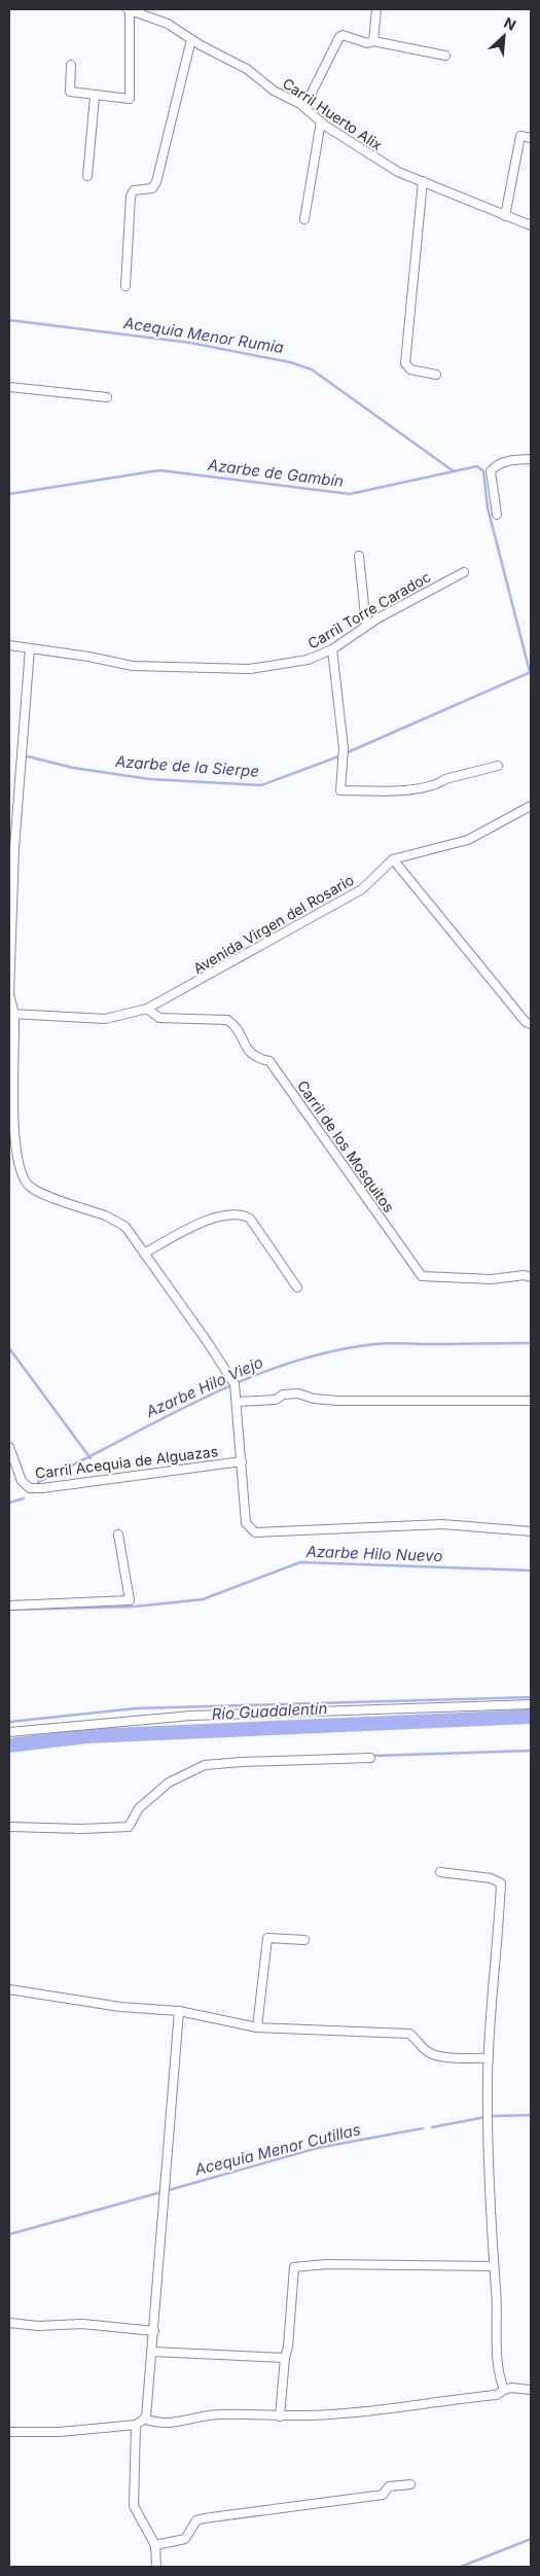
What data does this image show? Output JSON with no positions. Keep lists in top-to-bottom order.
{
  "streets": {
    "street": [
      "Carril Huerto Alix",
      "Carril Torre Caradoc",
      "Avenida Virgen del Rosario",
      "Carril de los Mosquitos",
      "Carril Acequia de Alguazas"
    ]
  },
  "crossings": [
    ["Avenida Virgen del Rosario", "Carril de los Mosquitos"]
  ],
  "water": [
    "Acequia Menor Rumia",
    "Azarbe de Gambín",
    "Azarbe de la Sierpe",
    "Azarbe Hilo Viejo",
    "Azarbe Hilo Nuevo",
    "Río Guadalentín",
    "Acequia Menor Cutillas"
  ],
  "north": "top right"
}
